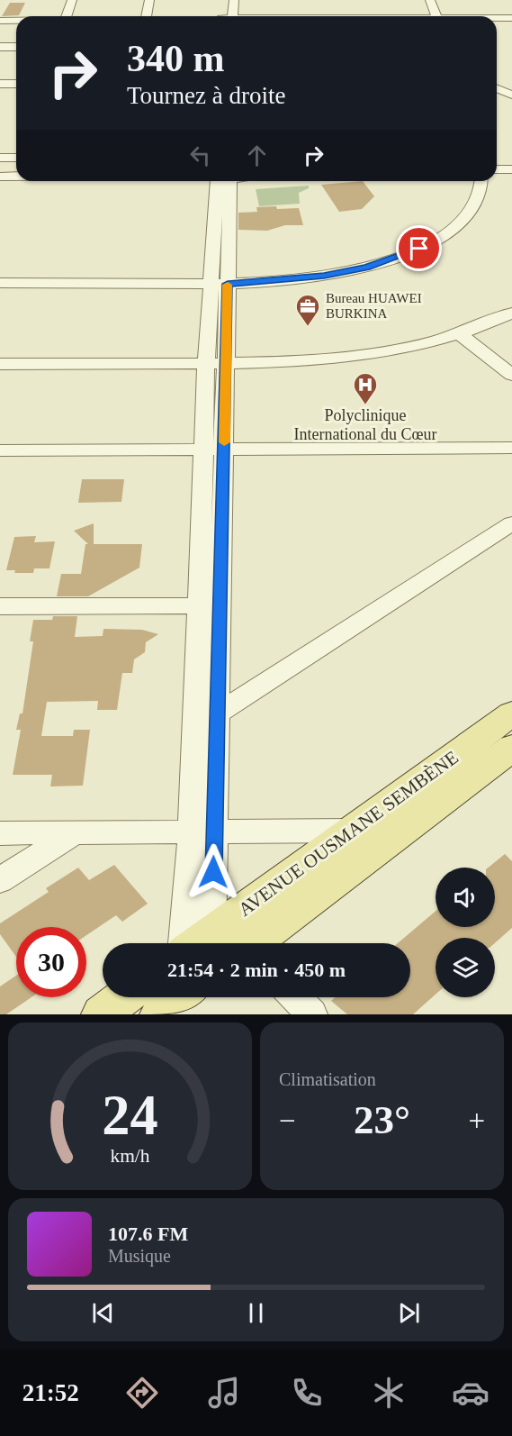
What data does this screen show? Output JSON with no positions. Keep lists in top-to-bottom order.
{
  "streets": {
    "main road": ["AVENUE OUSMANE SEMBÈNE"]
  },
  "places": {
    "office": ["Bureau HUAWEI BURKINA"],
    "hospital": ["Polyclinique International du Cœur"]
  },
  "page": {
    "turn": ["340 m", "Tournez à droite"],
    "limit": "30",
    "trip": "21:54 · 2 min · 450 m",
    "tile": "Climatisation",
    "heat": ["−", "23°", "+"],
    "song": ["107.6 FM", "Musique"],
    "tabs": "21:52",
    "gauge": ["24", "km/h"]
  }
}
